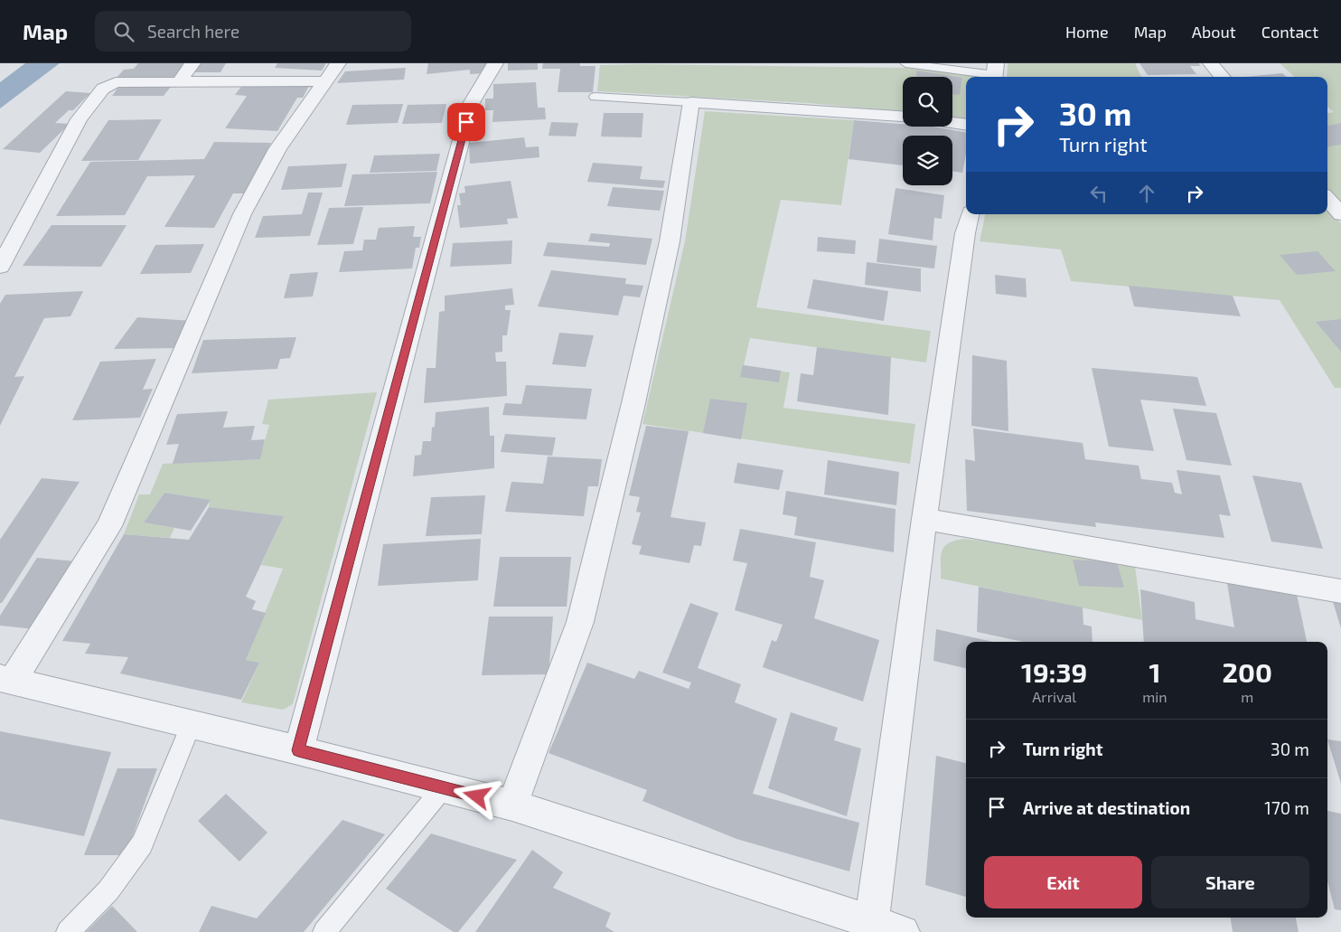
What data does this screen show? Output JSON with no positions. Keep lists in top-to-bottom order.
{
  "page": {
    "header": "Map",
    "search": "Search here",
    "nav": [
      "Home",
      "Map",
      "About",
      "Contact"
    ],
    "turn": ["30 m", "Turn right"],
    "eta": [
      "19:39",
      "Arrival",
      "1",
      "min",
      "200",
      "m"
    ],
    "list": [
      {
        "name": "Turn right",
        "value": "30 m"
      },
      {
        "name": "Arrive at destination",
        "value": "170 m"
      }
    ],
    "buttons": ["Exit", "Share"]
  }
}
